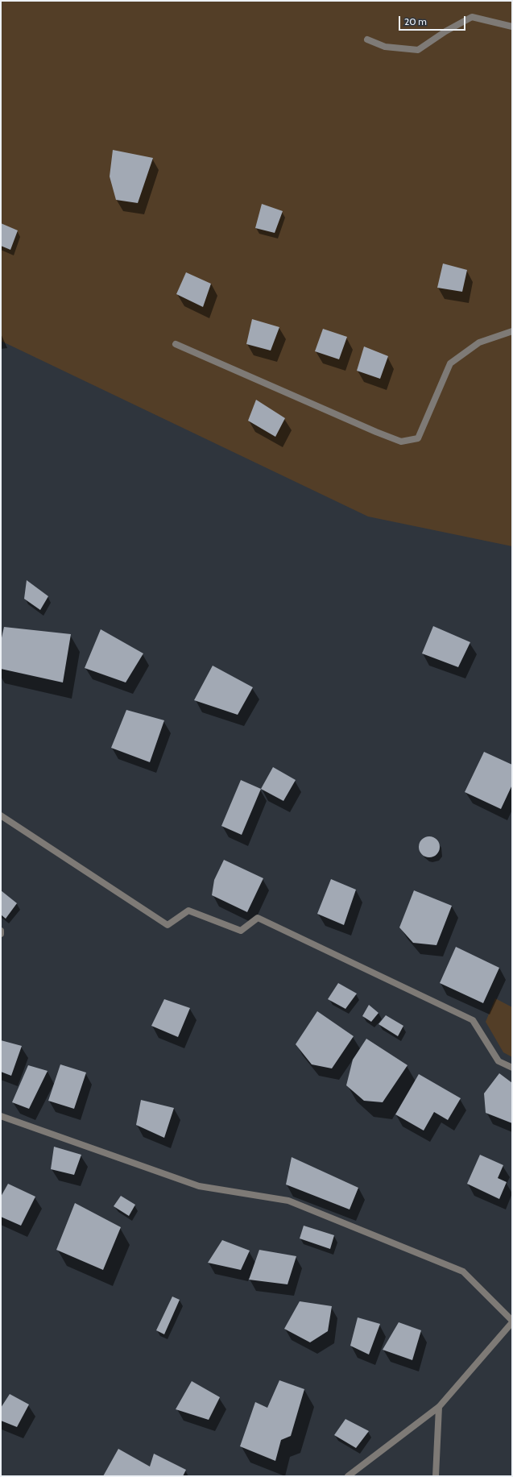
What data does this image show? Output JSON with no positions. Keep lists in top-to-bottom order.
{
  "scale_bar": "20 m"
}
